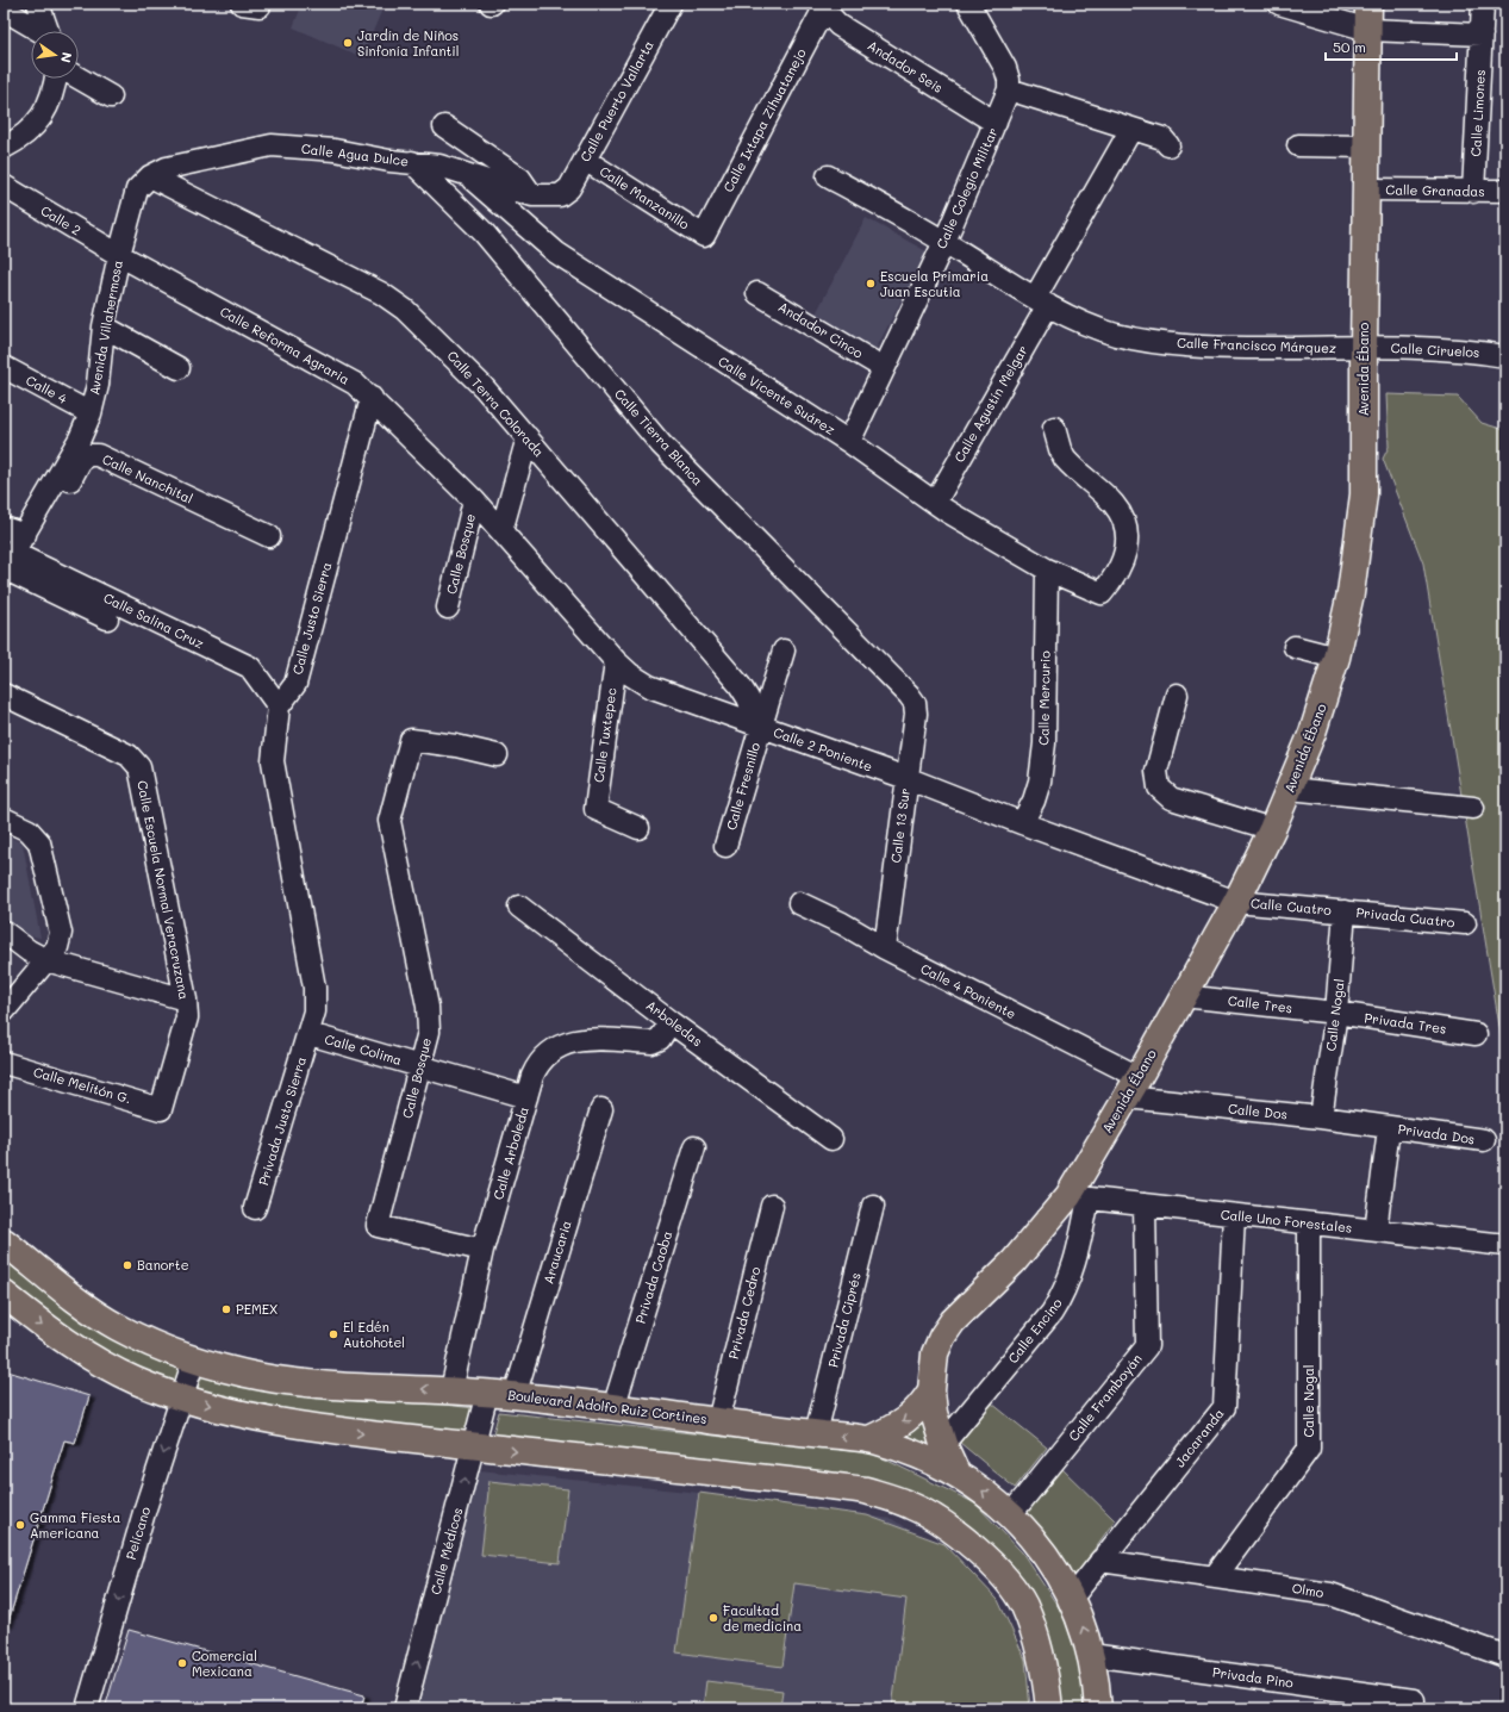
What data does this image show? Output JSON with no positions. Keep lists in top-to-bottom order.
{
  "streets": {
    "main road": ["Avenida Ébano", "Boulevard Adolfo Ruiz Cortines"],
    "street": [
      "Andador Seis",
      "Calle Puerto Vallarta",
      "Calle Limones",
      "Calle Ixtapa Zihuatanejo",
      "Calle Agua Dulce",
      "Calle Colegio Militar",
      "Calle Granadas",
      "Calle Manzanillo",
      "Calle 2",
      "Avenida Villahermosa",
      "Andador Cinco",
      "Calle Reforma Agraria",
      "Calle Francisco Márquez",
      "Calle Ciruelos",
      "Calle 4",
      "Calle Vicente Suárez",
      "Calle Terra Colorada",
      "Calle Agustín Melgar",
      "Calle Tierra Blanca",
      "Calle Nanchital",
      "Calle Bosque",
      "Calle Justo Sierra",
      "Calle Salina Cruz",
      "Calle Mercurio",
      "Calle Tuxtepec",
      "Calle 2 Poniente",
      "Calle Fresnillo",
      "Calle 13 Sur",
      "Calle Escuela Normal Veracruzana",
      "Calle Cuatro",
      "Privada Cuatro",
      "Calle 4 Poniente",
      "Calle Tres",
      "Calle Nogal",
      "Arboledas",
      "Privada Tres",
      "Calle Colima",
      "Calle Melitón G.",
      "Calle Dos",
      "Privada Justo Sierra",
      "Privada Dos",
      "Calle Arboleda",
      "Calle Uno Forestales",
      "Araucaria",
      "Privada Caoba",
      "Privada Cedro",
      "Privada Ciprés",
      "Calle Encino",
      "Calle Framboyán",
      "Jacaranda",
      "Pelícano",
      "Calle Médicos",
      "Olmo",
      "Privada Pino"
    ]
  },
  "crossings": [
    ["Andador Seis", "Calle Ixtapa Zihuatanejo"],
    ["Andador Seis", "Calle Colegio Militar"],
    ["Calle Puerto Vallarta", "Calle Agua Dulce"],
    ["Calle Puerto Vallarta", "Calle Manzanillo"],
    ["Calle Limones", "Calle Granadas"],
    ["Calle Ixtapa Zihuatanejo", "Calle Manzanillo"],
    ["Calle Agua Dulce", "Avenida Villahermosa"],
    ["Calle Agua Dulce", "Calle Vicente Suárez"],
    ["Calle Agua Dulce", "Calle Terra Colorada"],
    ["Calle Agua Dulce", "Calle Tierra Blanca"],
    ["Calle Colegio Militar", "Andador Cinco"],
    ["Calle Colegio Militar", "Calle Francisco Márquez"],
    ["Calle Colegio Militar", "Calle Vicente Suárez"],
    ["Calle Granadas", "Avenida Ébano"],
    ["Calle 2", "Avenida Villahermosa"],
    ["Calle 2", "Calle Reforma Agraria"],
    ["Avenida Villahermosa", "Calle Reforma Agraria"],
    ["Avenida Villahermosa", "Calle 4"],
    ["Avenida Villahermosa", "Calle Terra Colorada"],
    ["Avenida Villahermosa", "Calle Nanchital"],
    ["Avenida Villahermosa", "Calle Salina Cruz"],
    ["Calle Reforma Agraria", "Calle Bosque"],
    ["Calle Reforma Agraria", "Calle Justo Sierra"],
    ["Calle Reforma Agraria", "Calle 2 Poniente"],
    ["Calle Francisco Márquez", "Calle Ciruelos"],
    ["Calle Francisco Márquez", "Avenida Ébano"],
    ["Calle Francisco Márquez", "Calle Agustín Melgar"],
    ["Calle Ciruelos", "Avenida Ébano"],
    ["Avenida Ébano", "Calle 2 Poniente"],
    ["Avenida Ébano", "Calle Cuatro"],
    ["Avenida Ébano", "Calle 4 Poniente"],
    ["Avenida Ébano", "Calle Tres"],
    ["Avenida Ébano", "Calle Dos"],
    ["Avenida Ébano", "Calle Uno Forestales"],
    ["Avenida Ébano", "Calle Encino"],
    ["Avenida Ébano", "Boulevard Adolfo Ruiz Cortines"],
    ["Calle Vicente Suárez", "Calle Agustín Melgar"],
    ["Calle Vicente Suárez", "Calle Mercurio"],
    ["Calle Terra Colorada", "Calle 2 Poniente"],
    ["Calle Terra Colorada", "Calle Fresnillo"],
    ["Calle Tierra Blanca", "Calle 13 Sur"],
    ["Calle Bosque", "Calle 2 Poniente"],
    ["Calle Bosque", "Calle Colima"],
    ["Calle Bosque", "Calle Arboleda"],
    ["Calle Justo Sierra", "Calle Salina Cruz"],
    ["Calle Mercurio", "Calle 2 Poniente"],
    ["Calle Tuxtepec", "Calle 2 Poniente"],
    ["Calle 2 Poniente", "Calle Fresnillo"],
    ["Calle 2 Poniente", "Calle 13 Sur"],
    ["Calle 2 Poniente", "Calle Cuatro"],
    ["Calle 13 Sur", "Calle 4 Poniente"],
    ["Calle Escuela Normal Veracruzana", "Calle Melitón G."],
    ["Calle Cuatro", "Privada Cuatro"],
    ["Calle Cuatro", "Calle Nogal"],
    ["Privada Cuatro", "Calle Nogal"],
    ["Calle 4 Poniente", "Calle Dos"],
    ["Calle Tres", "Calle Nogal"],
    ["Calle Tres", "Privada Tres"],
    ["Calle Nogal", "Privada Tres"],
    ["Calle Nogal", "Calle Dos"],
    ["Calle Nogal", "Calle Uno Forestales"],
    ["Calle Nogal", "Olmo"],
    ["Arboledas", "Calle Arboleda"],
    ["Calle Colima", "Privada Justo Sierra"],
    ["Calle Colima", "Calle Arboleda"],
    ["Calle Dos", "Privada Dos"],
    ["Calle Arboleda", "Boulevard Adolfo Ruiz Cortines"],
    ["Calle Uno Forestales", "Calle Encino"],
    ["Calle Uno Forestales", "Calle Framboyán"],
    ["Calle Uno Forestales", "Jacaranda"],
    ["Araucaria", "Boulevard Adolfo Ruiz Cortines"],
    ["Privada Caoba", "Boulevard Adolfo Ruiz Cortines"],
    ["Privada Cedro", "Boulevard Adolfo Ruiz Cortines"],
    ["Privada Ciprés", "Boulevard Adolfo Ruiz Cortines"],
    ["Calle Framboyán", "Boulevard Adolfo Ruiz Cortines"],
    ["Boulevard Adolfo Ruiz Cortines", "Jacaranda"],
    ["Boulevard Adolfo Ruiz Cortines", "Pelícano"],
    ["Boulevard Adolfo Ruiz Cortines", "Calle Médicos"],
    ["Boulevard Adolfo Ruiz Cortines", "Privada Pino"],
    ["Jacaranda", "Olmo"]
  ],
  "one_way": ["Pelícano", "Calle Médicos"],
  "places": [
    "Jardín de Niños Sinfonía Infantil",
    "Escuela Primaria Juan Escutia",
    "Banorte",
    "PEMEX",
    "El Edén Autohotel",
    "Gamma Fiesta Americana",
    "Facultad de medicina",
    "Comercial Mexicana"
  ],
  "scale_bar": "50 m",
  "north": "right"
}
